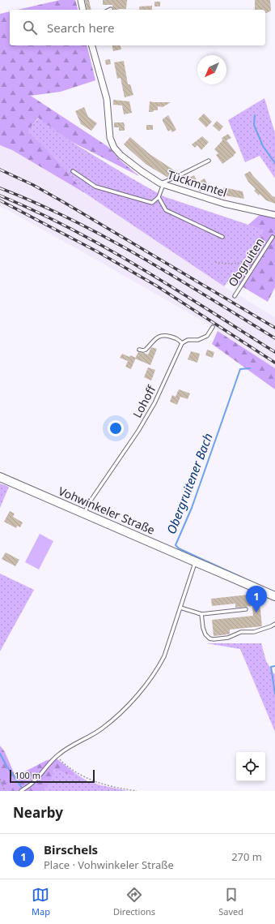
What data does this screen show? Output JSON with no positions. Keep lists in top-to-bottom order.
{
  "streets": {
    "street": ["Tückmantel", "Vohwinkeler Straße"],
    "lane": ["Obgruiten", "Lohoff"]
  },
  "crossings": [
    ["Lohoff", "Vohwinkeler Straße"]
  ],
  "water": ["Obergruitener Bach"],
  "scale_bar": "100 m",
  "north": "bottom left",
  "page": {
    "search": "Search here",
    "pins": "1",
    "scale": "100 m",
    "heading": "Nearby",
    "list": [
      {
        "mark": "1",
        "name": "Birschels",
        "note": "Place · Vohwinkeler Straße",
        "value": "270 m"
      }
    ],
    "nav": ["Map", "Directions", "Saved"]
  }
}
